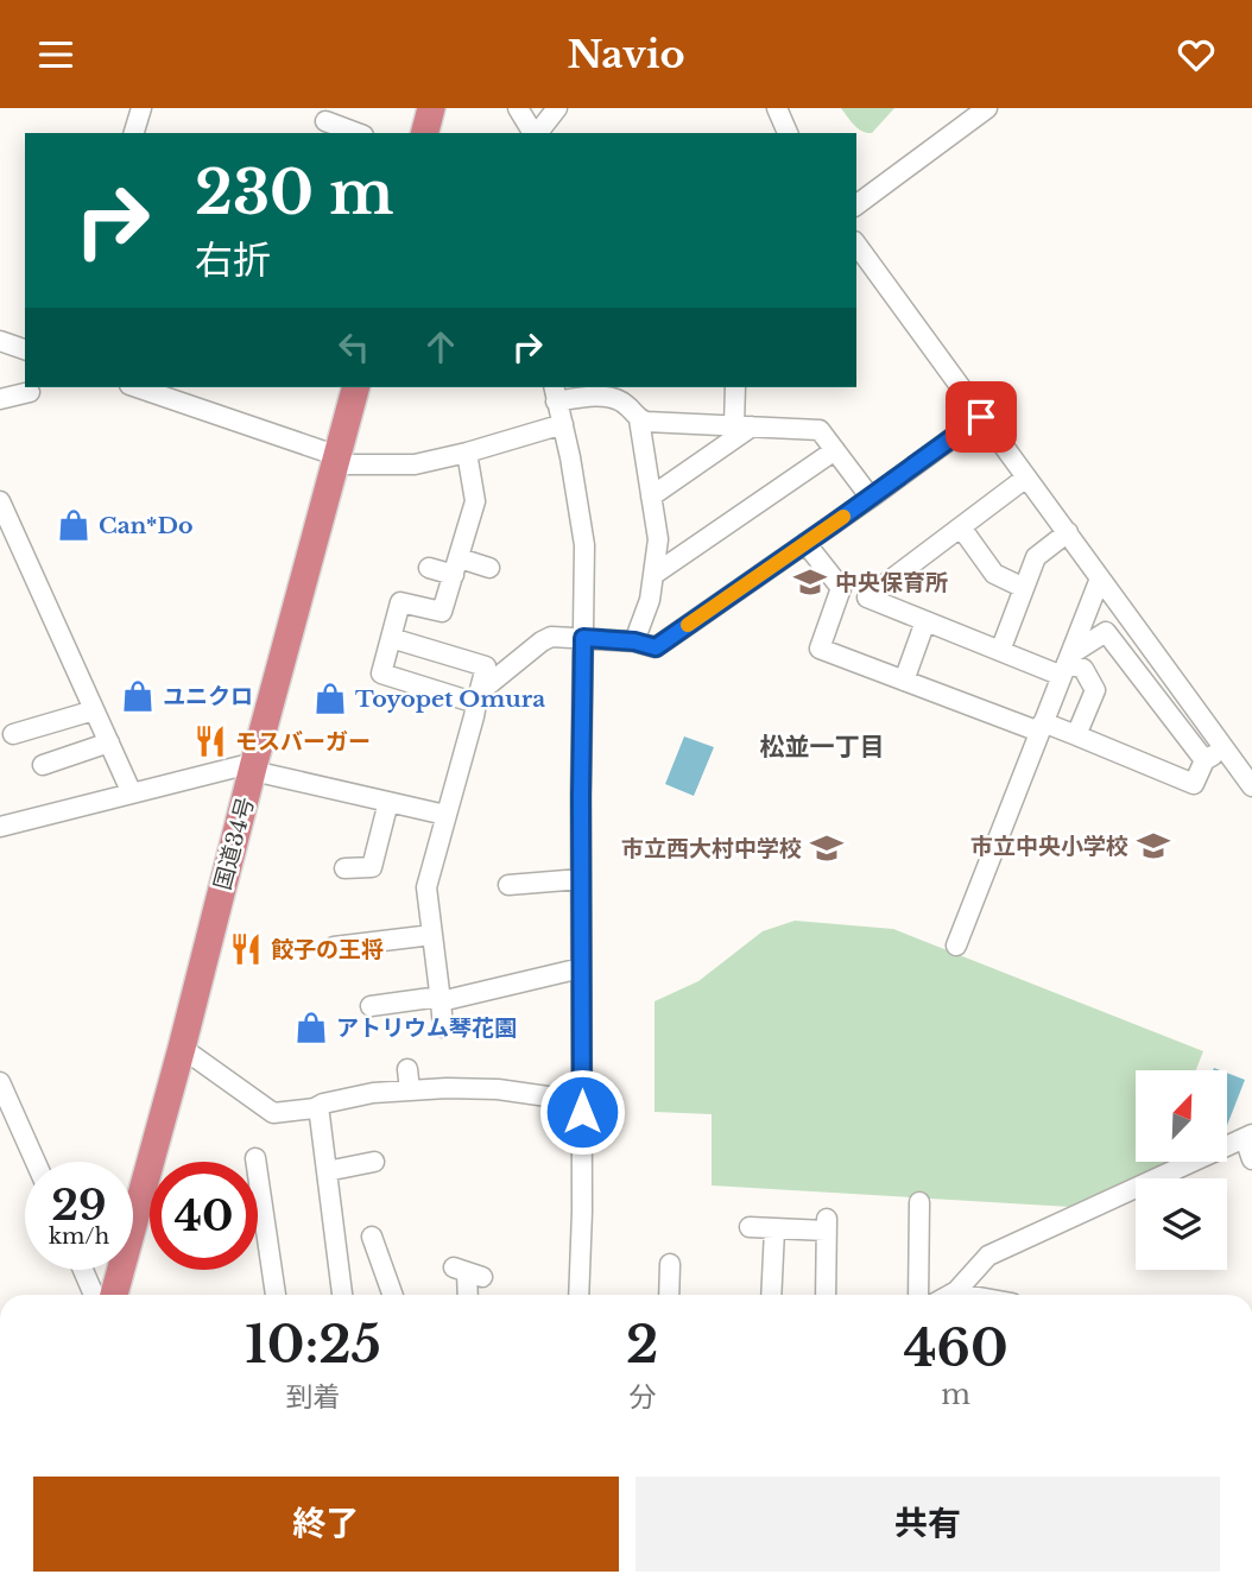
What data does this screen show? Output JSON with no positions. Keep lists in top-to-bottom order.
{
  "streets": {
    "highway": ["国道34号"]
  },
  "districts": ["松並一丁目"],
  "places": {
    "shop": [
      "Can*Do",
      "ユニクロ",
      "Toyopet Omura",
      "アトリウム琴花園"
    ],
    "school or university": ["中央保育所", "市立中央小学校", "市立西大村中学校"],
    "restaurant": ["モスバーガー", "餃子の王将"]
  },
  "north": "top right",
  "page": {
    "header": "Navio",
    "turn": ["230 m", "右折"],
    "speed": "29 km/h",
    "limit": "40",
    "eta": [
      "10:25",
      "到着",
      "2",
      "分",
      "460",
      "m"
    ],
    "buttons": ["終了", "共有"]
  }
}
